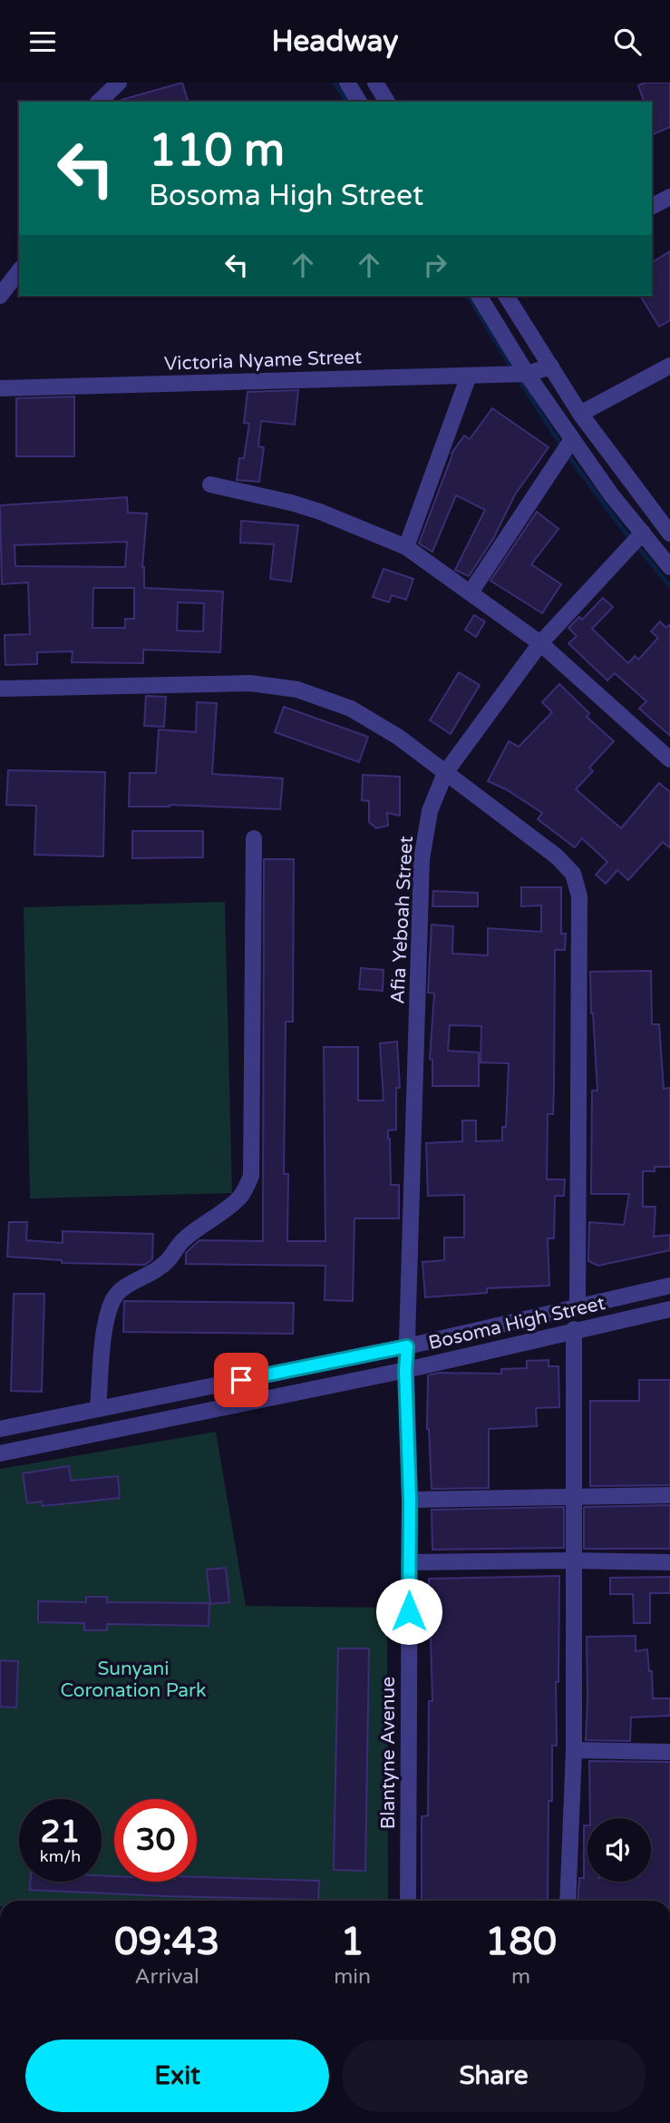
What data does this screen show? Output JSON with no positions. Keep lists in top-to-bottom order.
{
  "streets": {
    "street": [
      "Victoria Nyame Street",
      "Afia Yeboah Street",
      "Bosoma High Street",
      "Blantyne Avenue"
    ]
  },
  "crossings": [
    ["Afia Yeboah Street", "Bosoma High Street"],
    ["Afia Yeboah Street", "Blantyne Avenue"],
    ["Bosoma High Street", "Blantyne Avenue"]
  ],
  "parks": ["Sunyani Coronation Park"],
  "page": {
    "header": "Headway",
    "turn": ["110 m", "Bosoma High Street"],
    "speed": "21 km/h",
    "limit": "30",
    "eta": [
      "09:43",
      "Arrival",
      "1",
      "min",
      "180",
      "m"
    ],
    "buttons": ["Exit", "Share"]
  }
}
